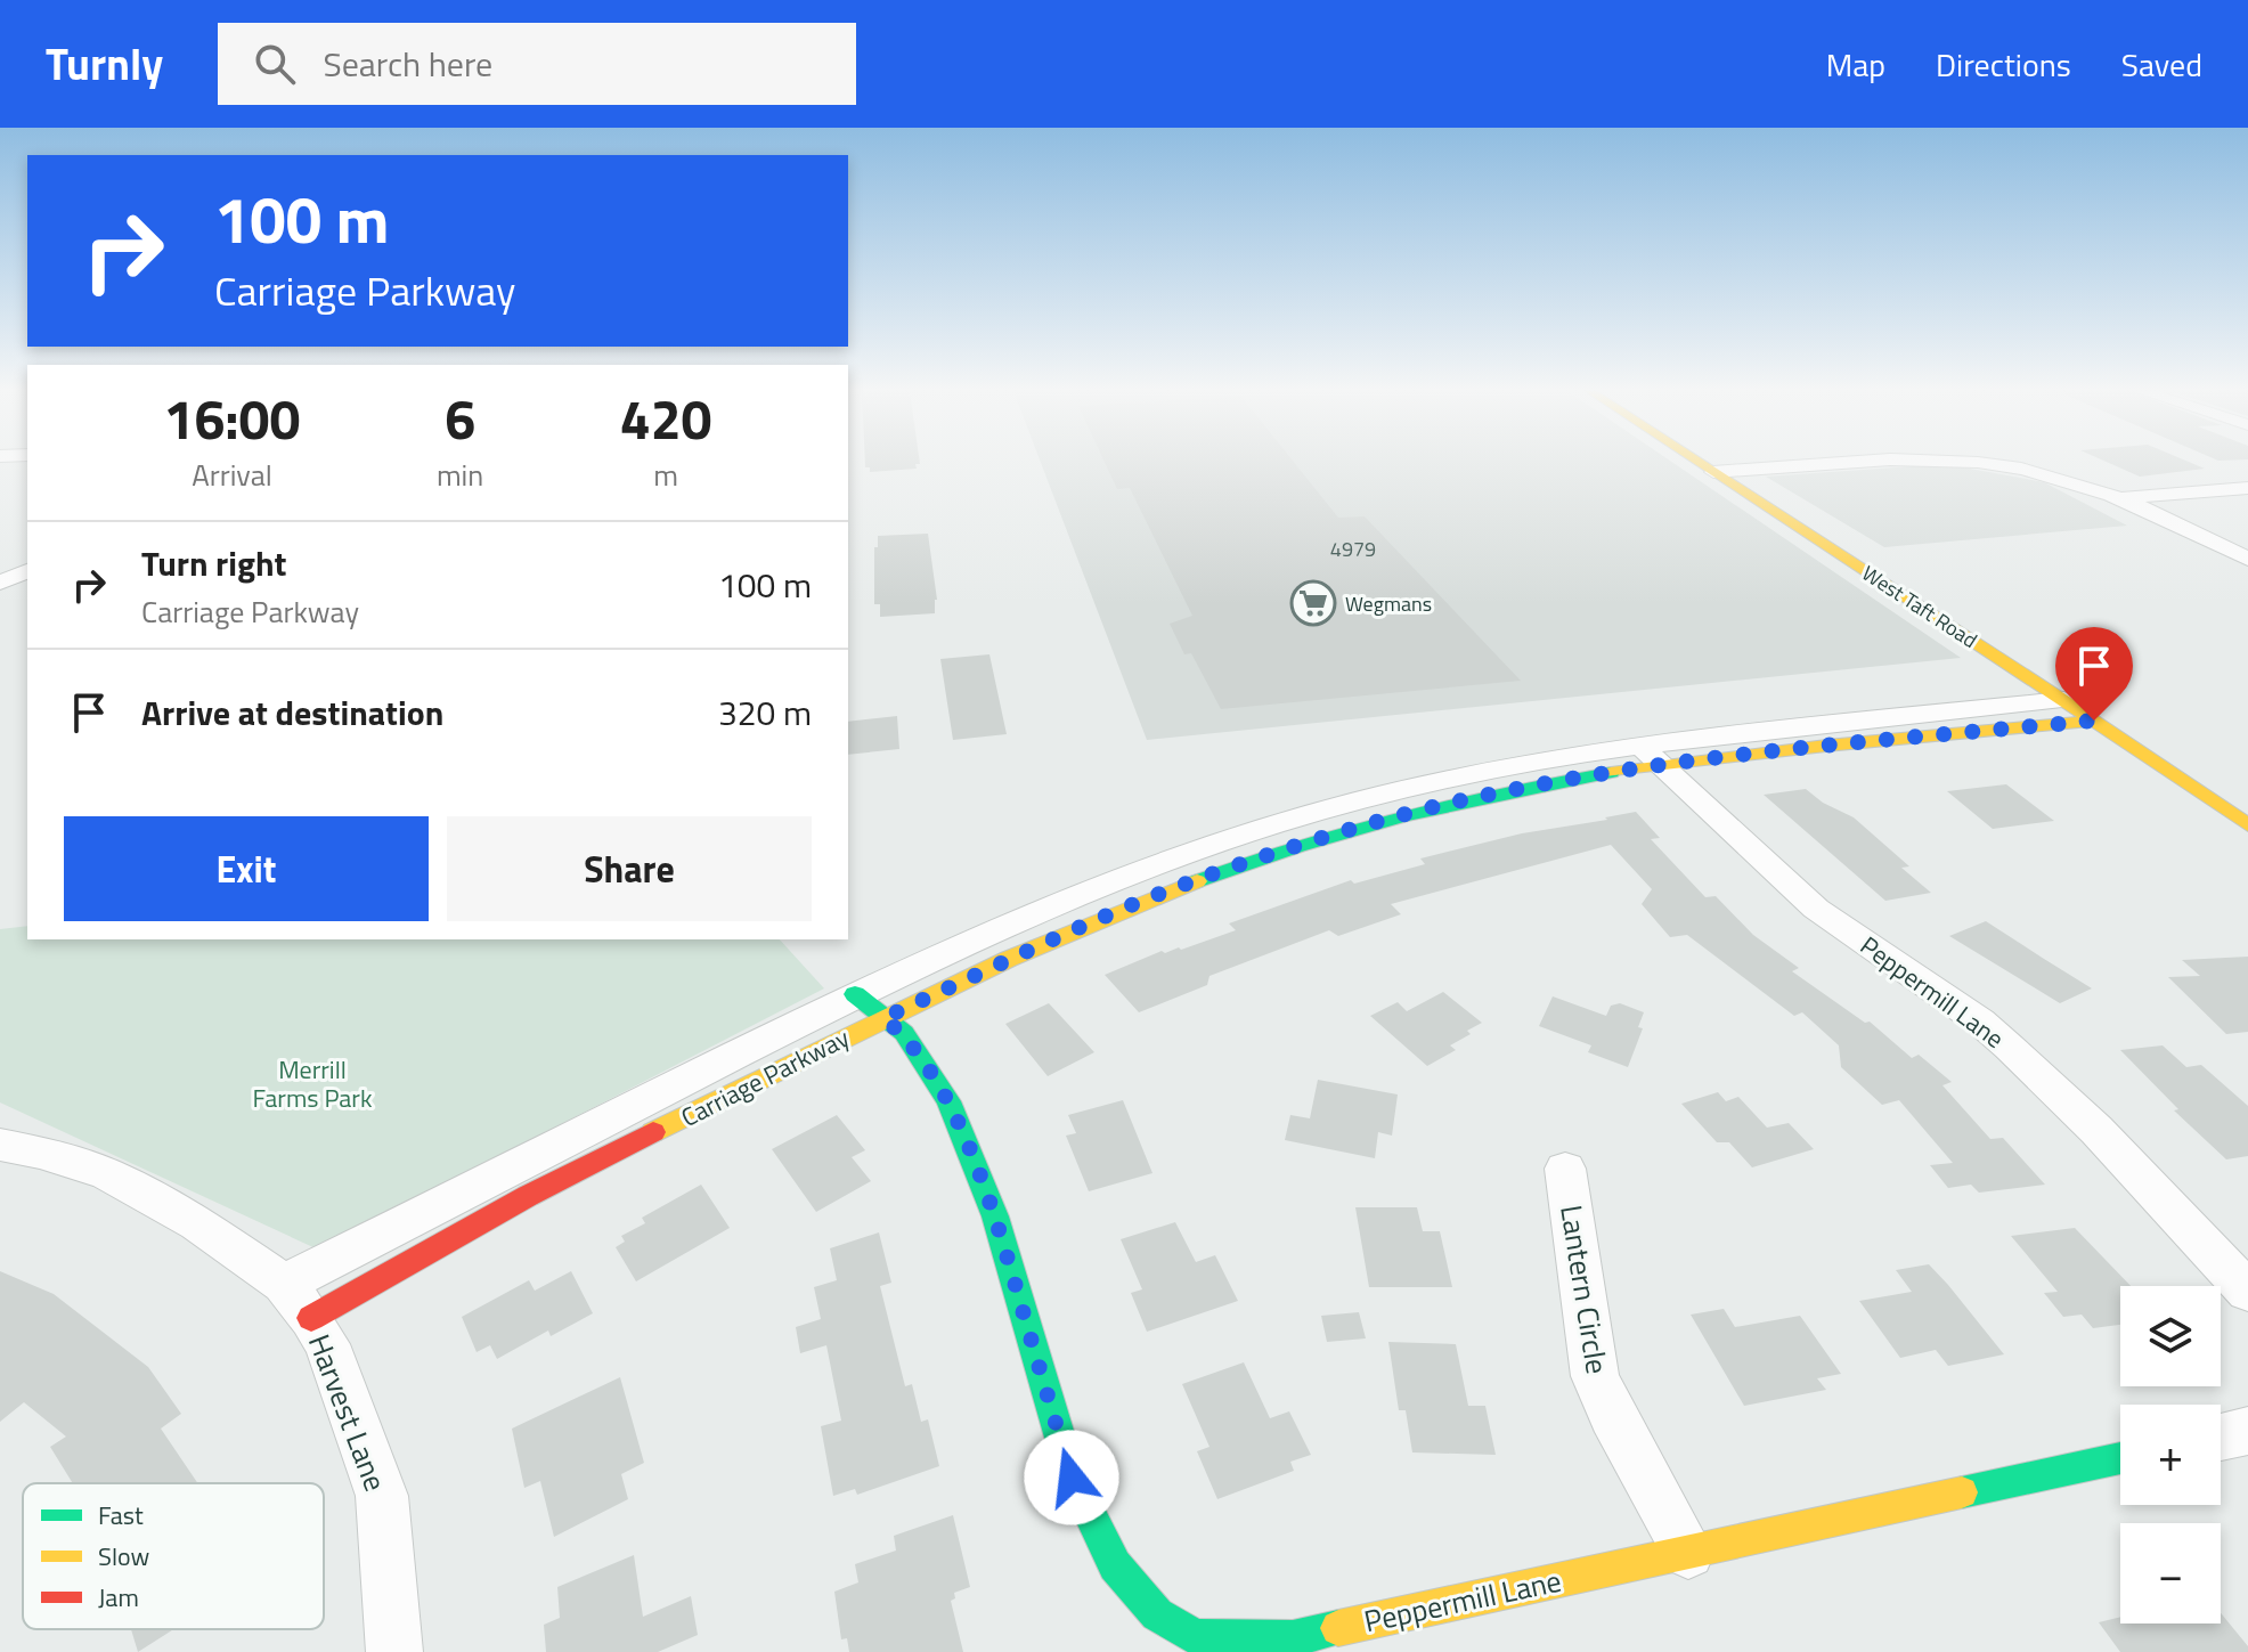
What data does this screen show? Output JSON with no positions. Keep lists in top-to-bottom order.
{
  "streets": {
    "street": [
      "West Taft Road",
      "Peppermill Lane",
      "Carriage Parkway",
      "Lantern Circle",
      "Harvest Lane"
    ]
  },
  "crossings": [
    ["West Taft Road", "Carriage Parkway"],
    ["Peppermill Lane", "Carriage Parkway"],
    ["Peppermill Lane", "Lantern Circle"],
    ["Carriage Parkway", "Harvest Lane"]
  ],
  "parks": ["Merrill Farms Park"],
  "places": {
    "supermarket": ["Wegmans"]
  },
  "house_numbers": ["4979"],
  "legend": ["Fast", "Slow", "Jam"],
  "page": {
    "header": "Turnly",
    "search": "Search here",
    "nav": ["Map", "Directions", "Saved"],
    "turn": ["100 m", "Carriage Parkway"],
    "eta": [
      "16:00",
      "Arrival",
      "6",
      "min",
      "420",
      "m"
    ],
    "list": [
      {
        "name": "Turn right",
        "note": "Carriage Parkway",
        "value": "100 m"
      },
      {
        "name": "Arrive at destination",
        "value": "320 m"
      }
    ],
    "buttons": ["Exit", "Share"],
    "map_buttons": ["+", "−"]
  }
}
